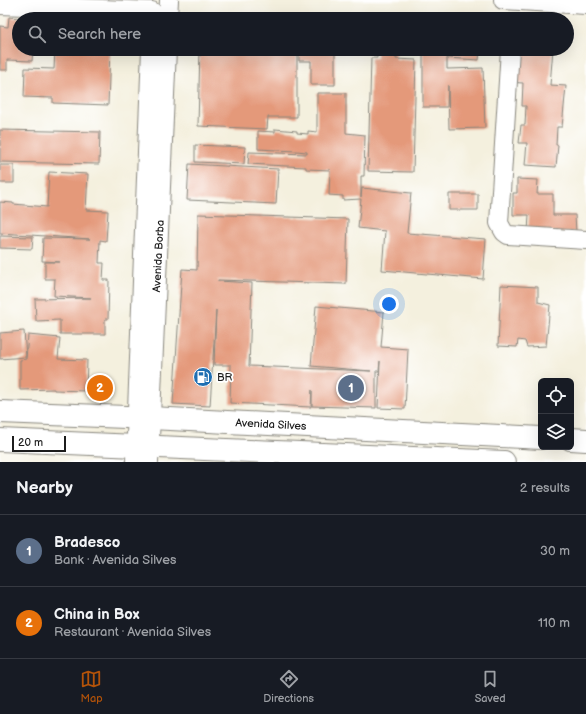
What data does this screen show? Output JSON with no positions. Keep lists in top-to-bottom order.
{
  "streets": {
    "main road": ["Avenida Silves"],
    "street": ["Avenida Borba"]
  },
  "crossings": [
    ["Avenida Borba", "Avenida Silves"]
  ],
  "places": {
    "fuel station": ["BR"]
  },
  "scale_bar": "20 m",
  "page": {
    "search": "Search here",
    "pins": ["1", "2"],
    "scale": "20 m",
    "heading": ["Nearby", "2 results"],
    "list": [
      {
        "mark": "1",
        "name": "Bradesco",
        "note": "Bank · Avenida Silves",
        "value": "30 m"
      },
      {
        "mark": "2",
        "name": "China in Box",
        "note": "Restaurant · Avenida Silves",
        "value": "110 m"
      }
    ],
    "nav": ["Map", "Directions", "Saved"]
  }
}
